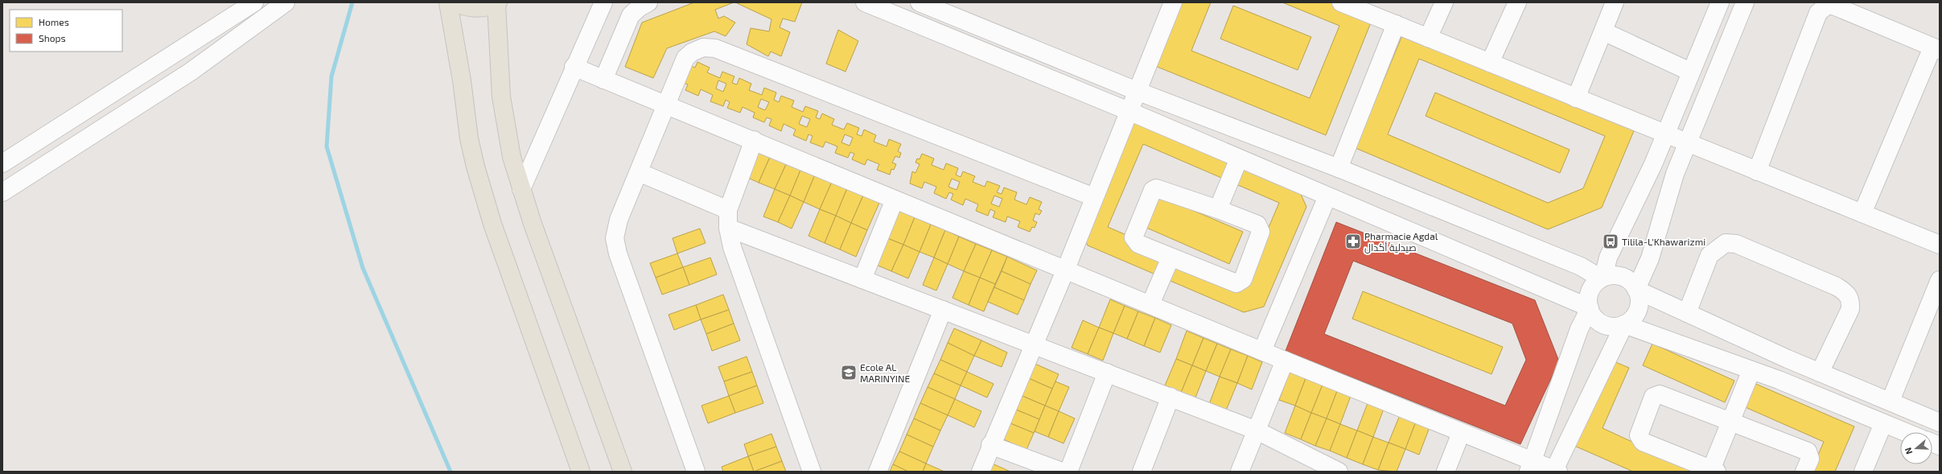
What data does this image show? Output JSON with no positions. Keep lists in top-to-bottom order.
{
  "places": {
    "pharmacy": ["Pharmacie Agdal صيدلية أكدال"],
    "bus stop": ["Tilila-L'Khawarizmi"],
    "school or university": ["Ecole AL MARINYINE"]
  },
  "legend": ["Homes", "Shops"],
  "north": "left"
}
